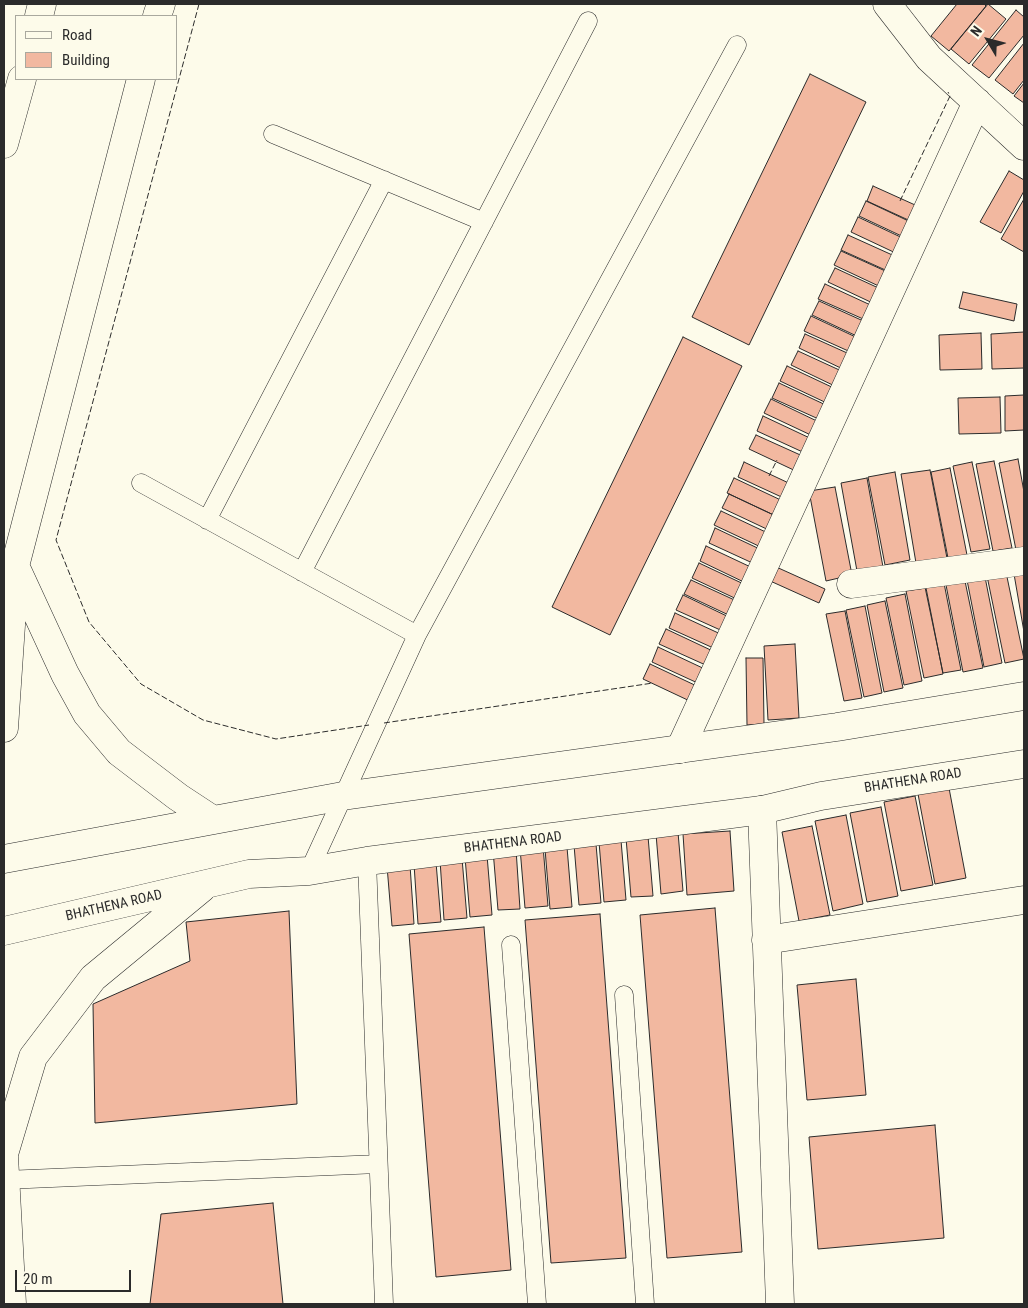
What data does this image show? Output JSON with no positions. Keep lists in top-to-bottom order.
{
  "streets": {
    "main road": ["BHATHENA ROAD"]
  },
  "legend": ["Road", "Building"],
  "scale_bar": "20 m",
  "north": "top left"
}
